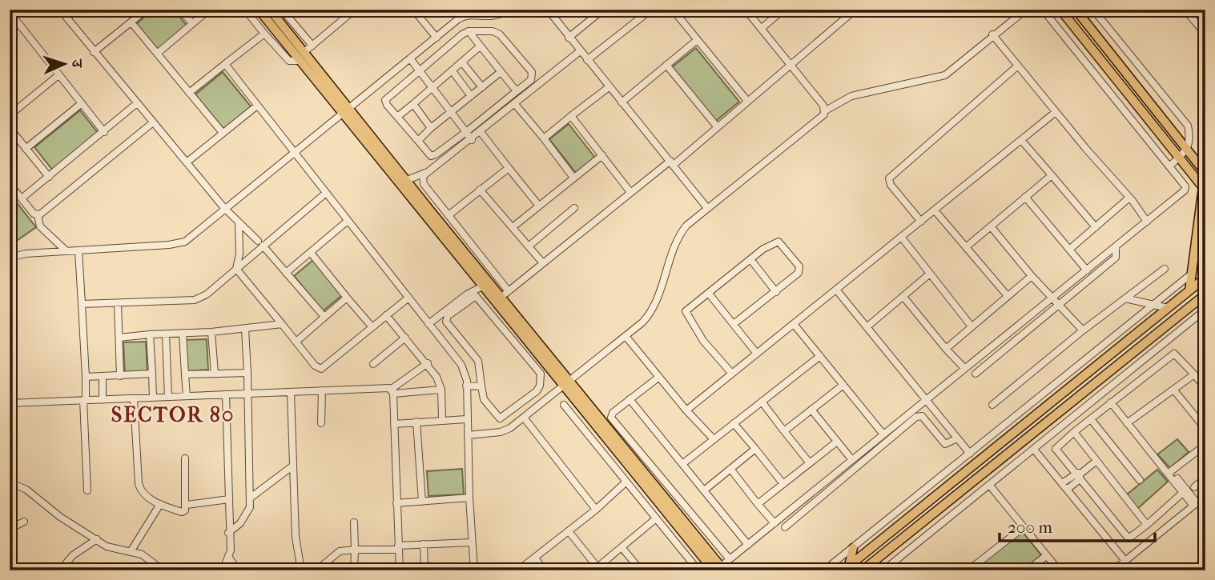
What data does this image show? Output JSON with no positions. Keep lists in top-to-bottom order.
{
  "districts": ["SECTOR 80"],
  "scale_bar": "200 m",
  "north": "right"
}
